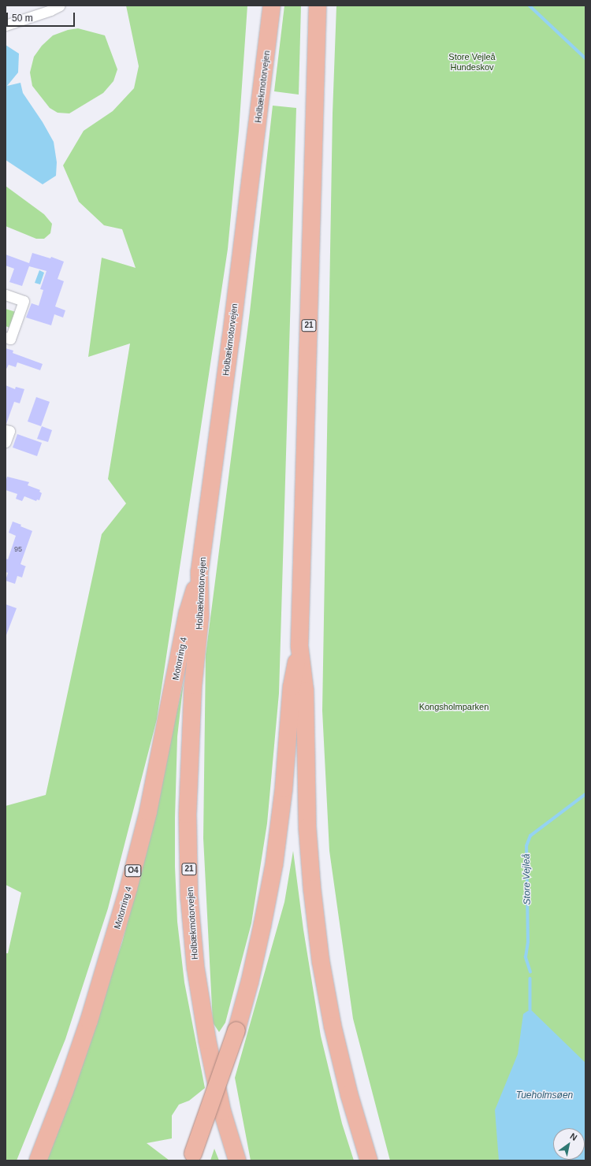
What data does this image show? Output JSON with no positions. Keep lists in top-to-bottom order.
{
  "streets": {
    "highway": [
      "Holbækmotorvejen",
      "21",
      "Motorring 4",
      "O4"
    ]
  },
  "crossings": [
    ["Holbækmotorvejen", "Motorring 4"]
  ],
  "water": ["Store Vejleå", "Tueholmsøen"],
  "parks": ["Store Vejleå Hundeskov", "Kongsholmparken"],
  "house_numbers": ["95"],
  "scale_bar": "50 m",
  "north": "top right"
}
